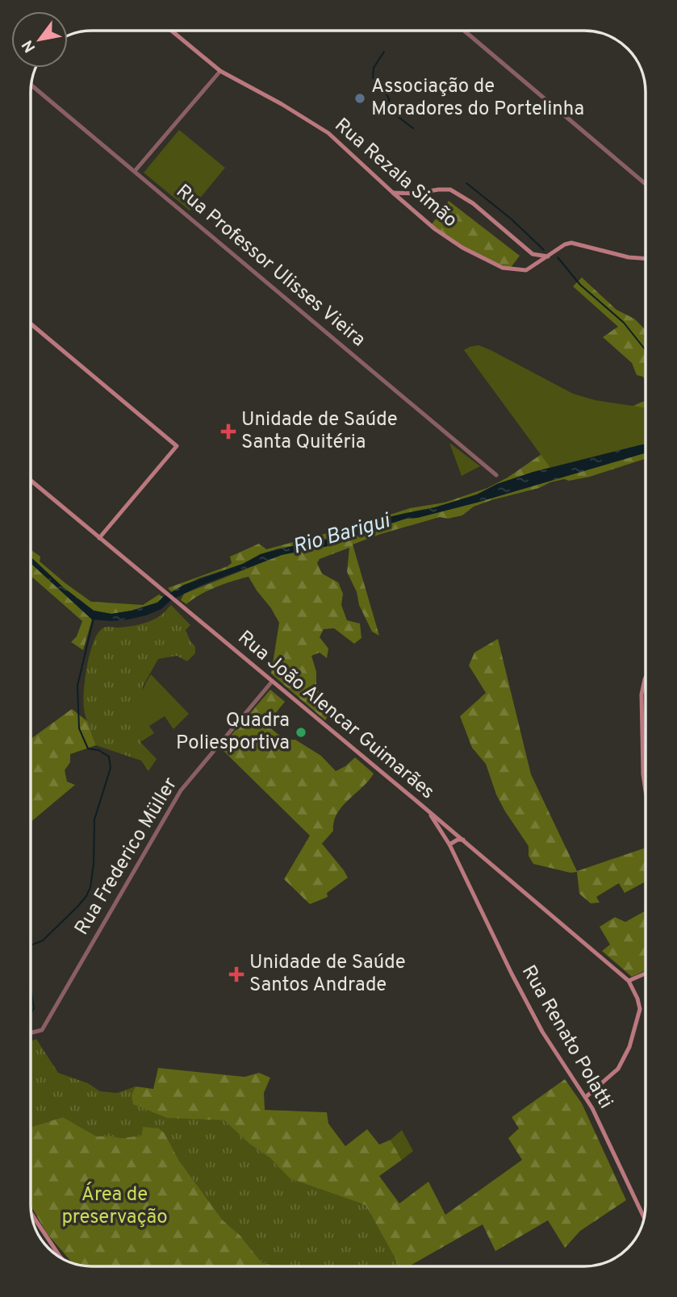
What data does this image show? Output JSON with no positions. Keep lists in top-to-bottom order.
{
  "streets": {
    "main road": ["Rua Rezala Simão", "Rua João Alencar Guimarães", "Rua Renato Polatti"],
    "street": ["Rua Professor Ulisses Vieira", "Rua Frederico Müller"]
  },
  "crossings": [
    ["Rua João Alencar Guimarães", "Rua Frederico Müller"],
    ["Rua João Alencar Guimarães", "Rua Renato Polatti"]
  ],
  "water": ["Rio Barigui"],
  "parks": ["Área de preservação"],
  "places": {
    "other": ["Associação de Moradores do Portelinha", "Quadra Poliesportiva"],
    "health": ["Unidade de Saúde Santa Quitéria", "Unidade de Saúde Santos Andrade"]
  },
  "north": "bottom left"
}
